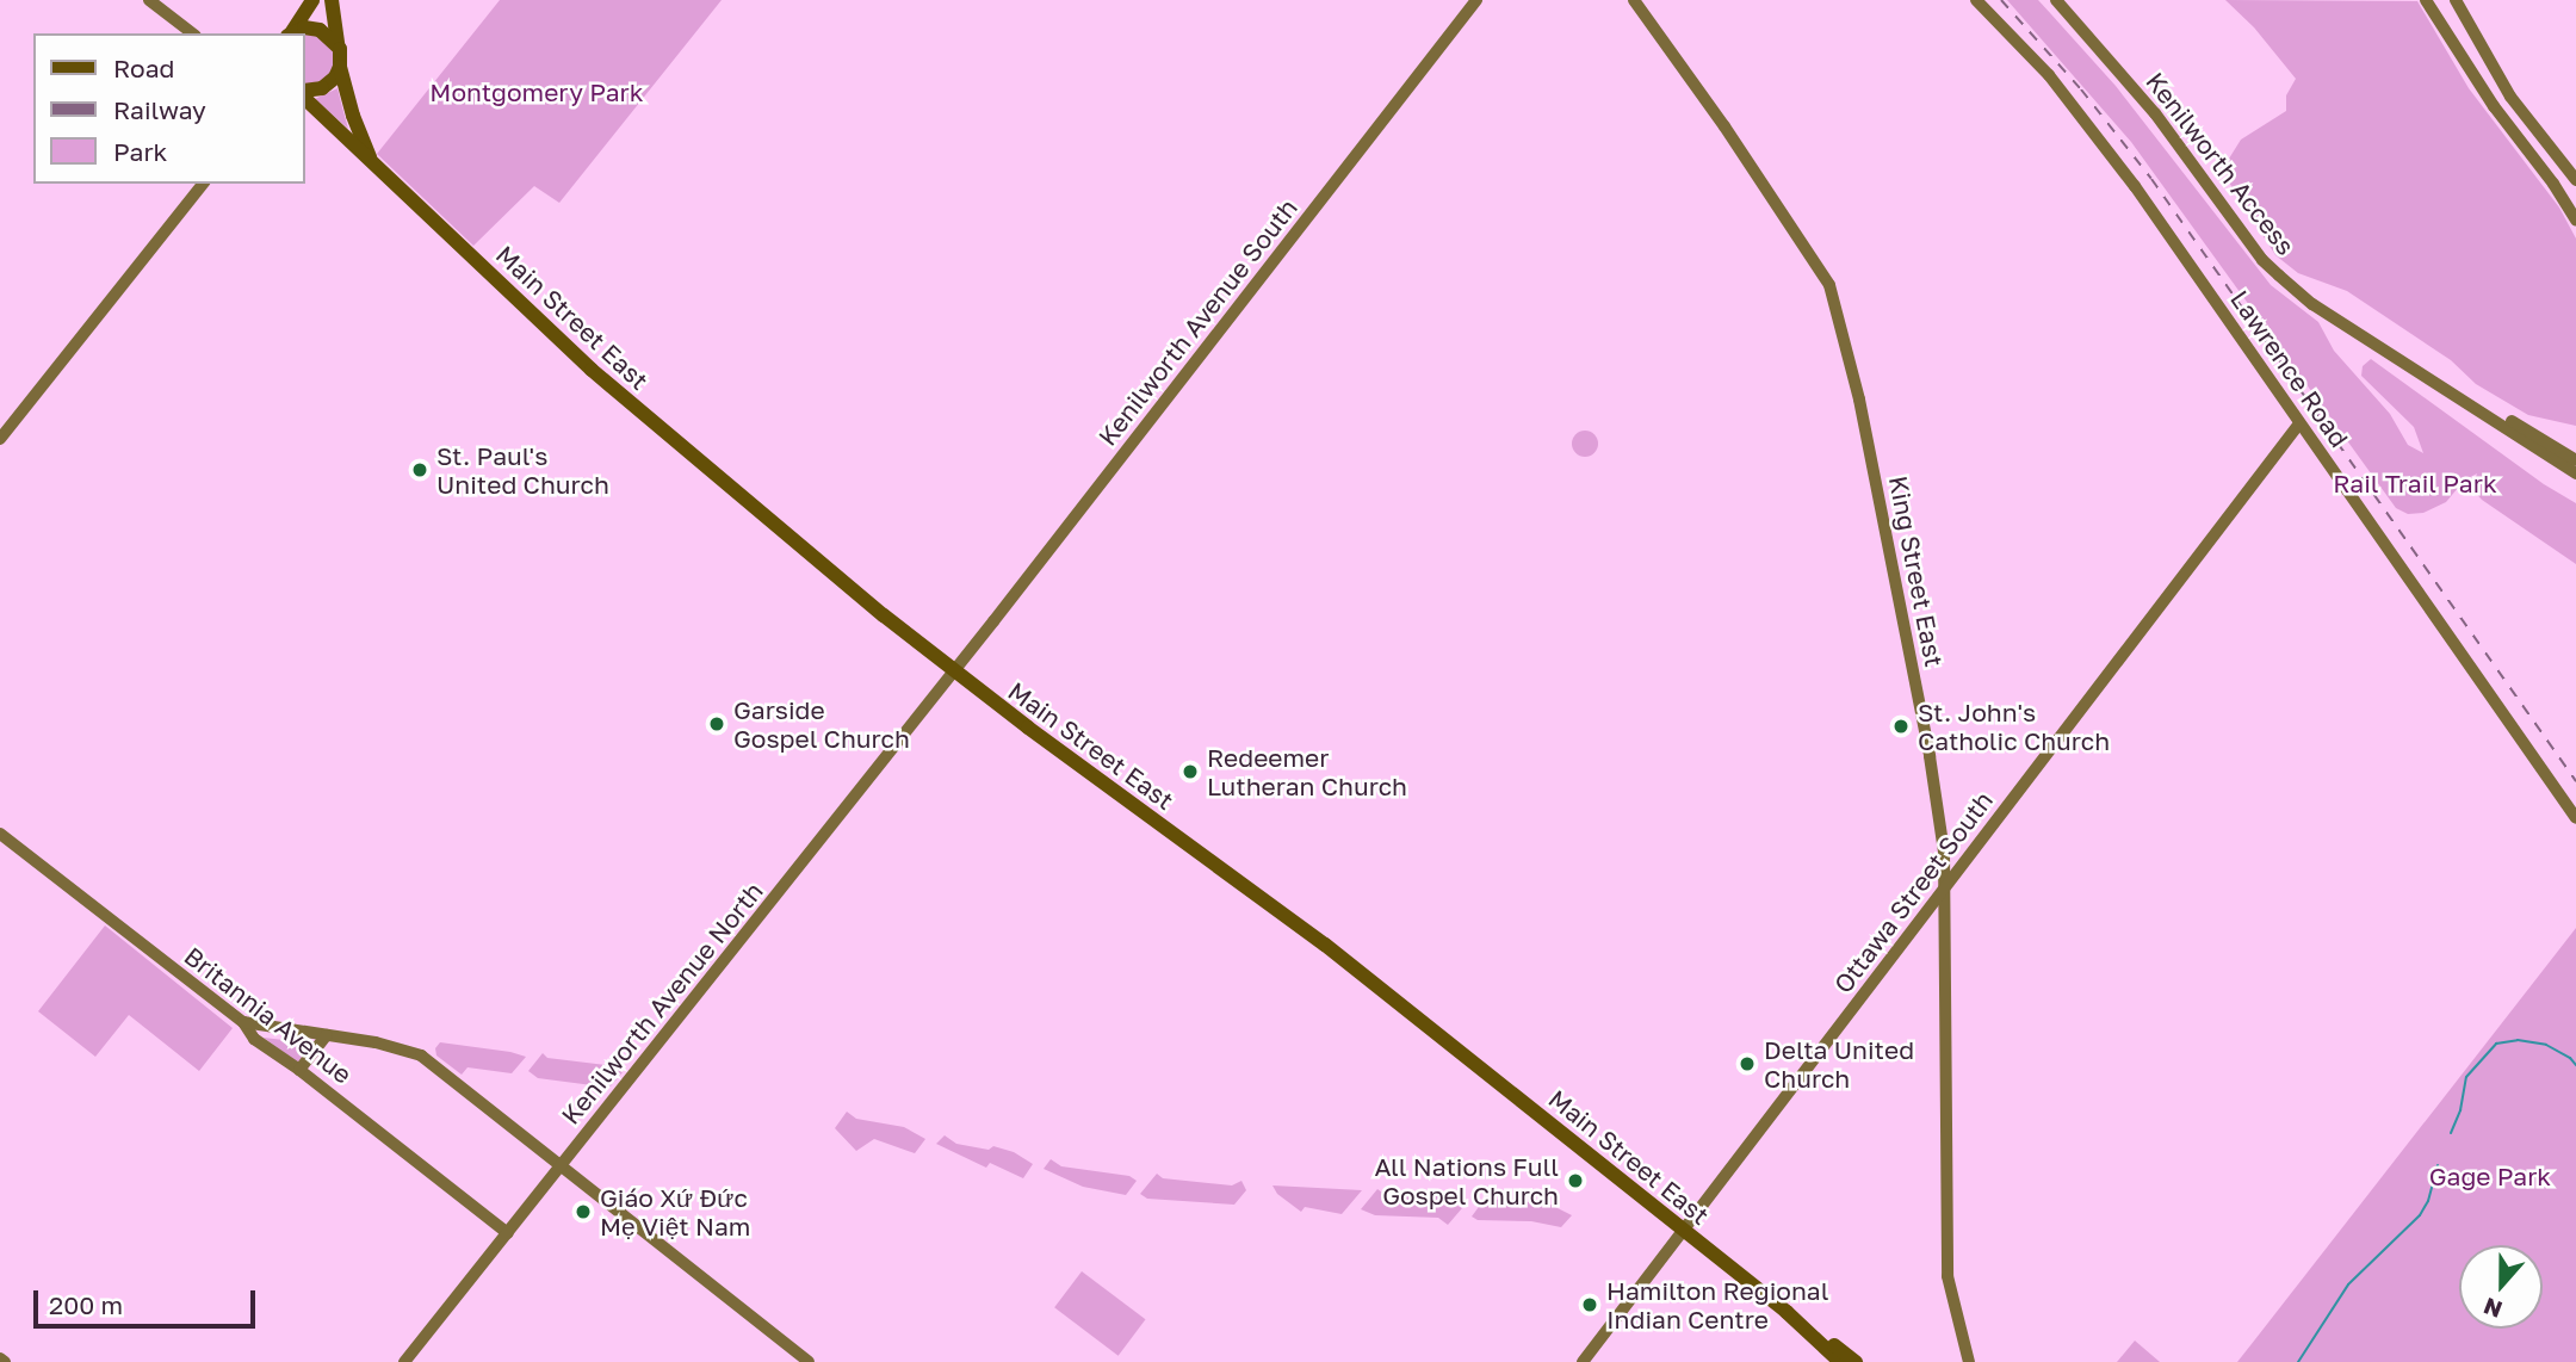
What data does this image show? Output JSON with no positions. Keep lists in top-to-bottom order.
{
  "streets": {
    "main road": [
      "Kenilworth Access",
      "Main Street East",
      "Kenilworth Avenue South",
      "Lawrence Road",
      "King Street East",
      "Ottawa Street South",
      "Kenilworth Avenue North",
      "Britannia Avenue"
    ]
  },
  "crossings": [
    ["Main Street East", "Kenilworth Avenue South"],
    ["Main Street East", "Ottawa Street South"],
    ["Main Street East", "Kenilworth Avenue North"],
    ["Kenilworth Avenue South", "Kenilworth Avenue North"],
    ["Lawrence Road", "Ottawa Street South"],
    ["King Street East", "Ottawa Street South"],
    ["Kenilworth Avenue North", "Britannia Avenue"]
  ],
  "parks": ["Montgomery Park", "Rail Trail Park", "Gage Park"],
  "places": [
    "St. Paul's United Church",
    "Garside Gospel Church",
    "St. John's Catholic Church",
    "Redeemer Lutheran Church",
    "Delta United Church",
    "All Nations Full Gospel Church",
    "Giáo Xứ Đức Mẹ Việt Nam",
    "Hamilton Regional Indian Centre"
  ],
  "legend": ["Road", "Railway", "Park"],
  "scale_bar": "200 m",
  "north": "bottom"
}
